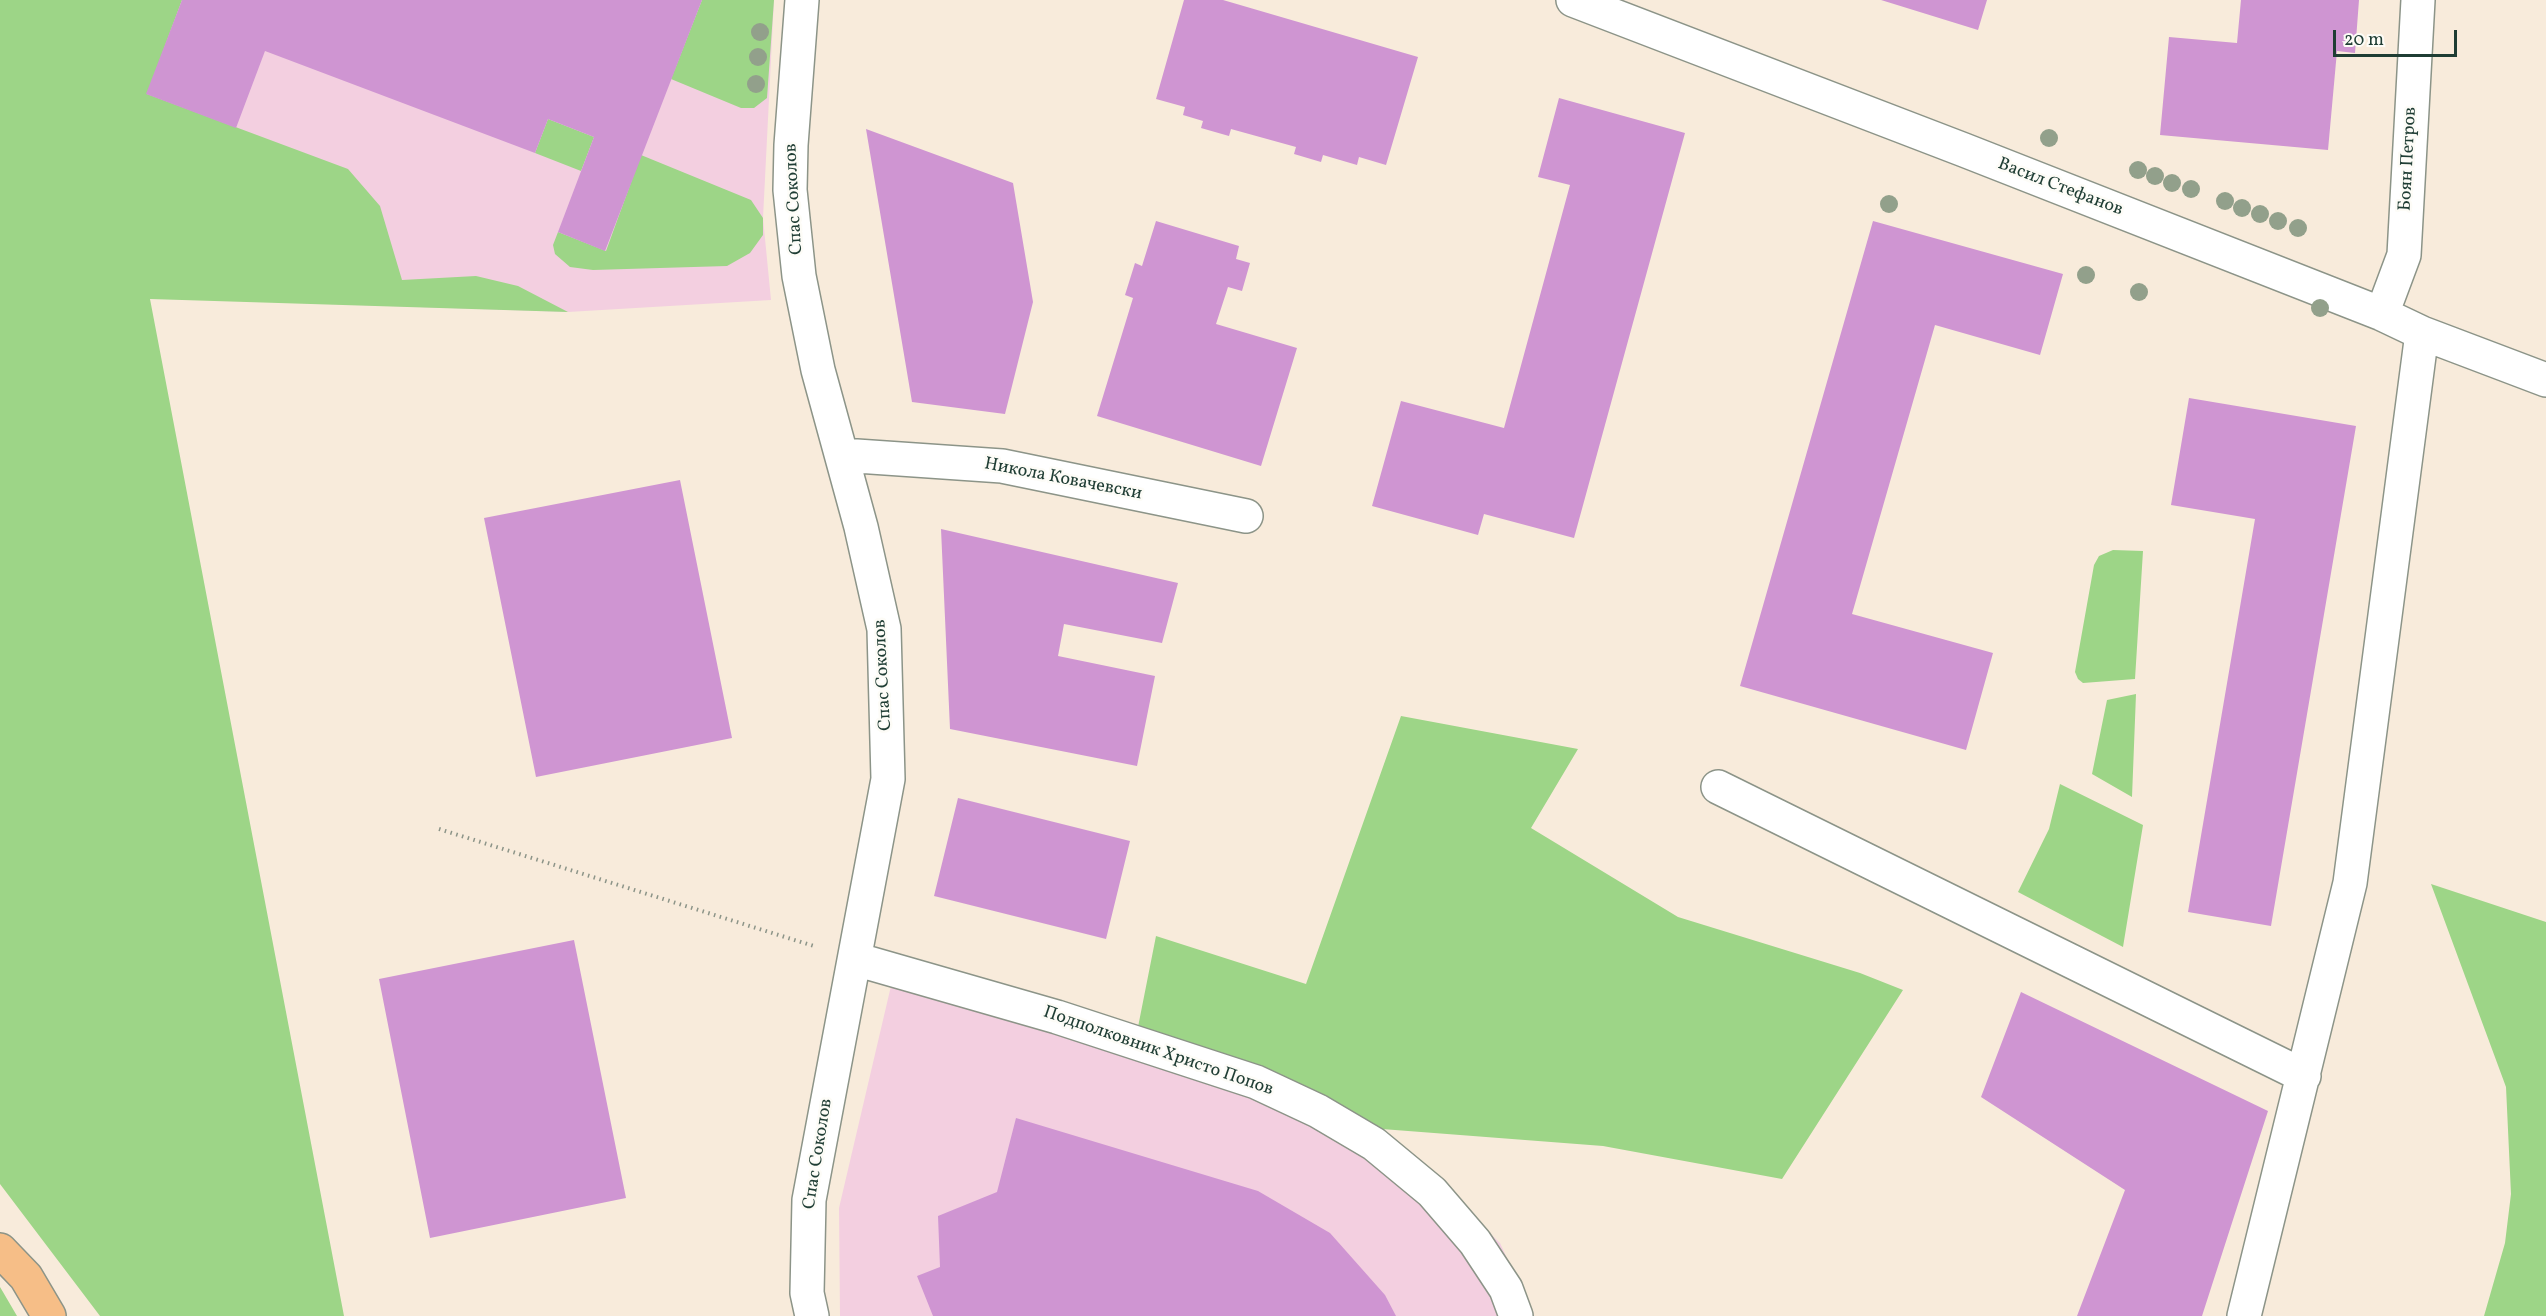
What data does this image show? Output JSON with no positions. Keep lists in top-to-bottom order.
{
  "streets": {
    "street": [
      "Боян Петров",
      "Васил Стефанов",
      "Спас Соколов",
      "Никола Ковачевски",
      "Подполковник Христо Попов"
    ]
  },
  "crossings": [
    ["Боян Петров", "Васил Стефанов"],
    ["Спас Соколов", "Никола Ковачевски"],
    ["Спас Соколов", "Подполковник Христо Попов"]
  ],
  "scale_bar": "20 m"
}
